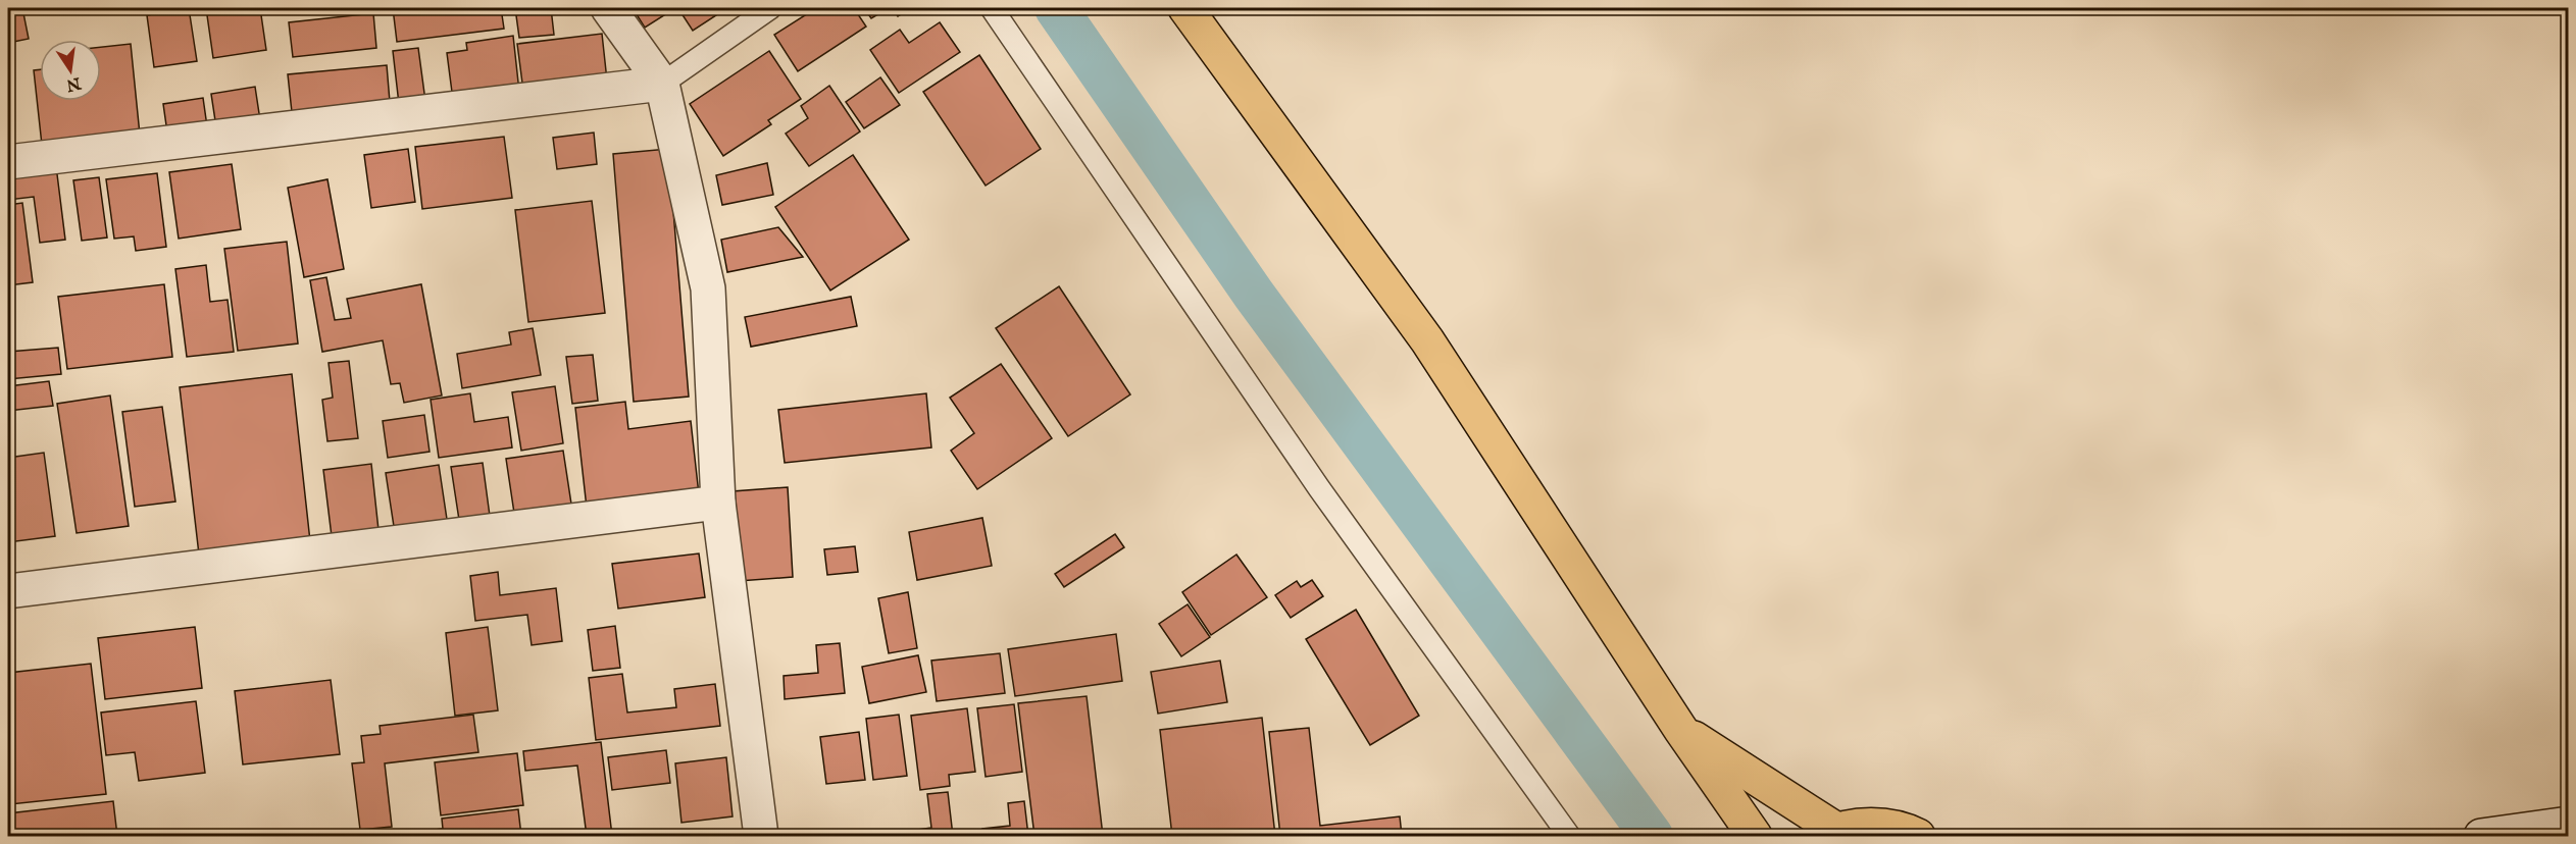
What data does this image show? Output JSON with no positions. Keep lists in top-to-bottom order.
{
  "north": "bottom"
}
